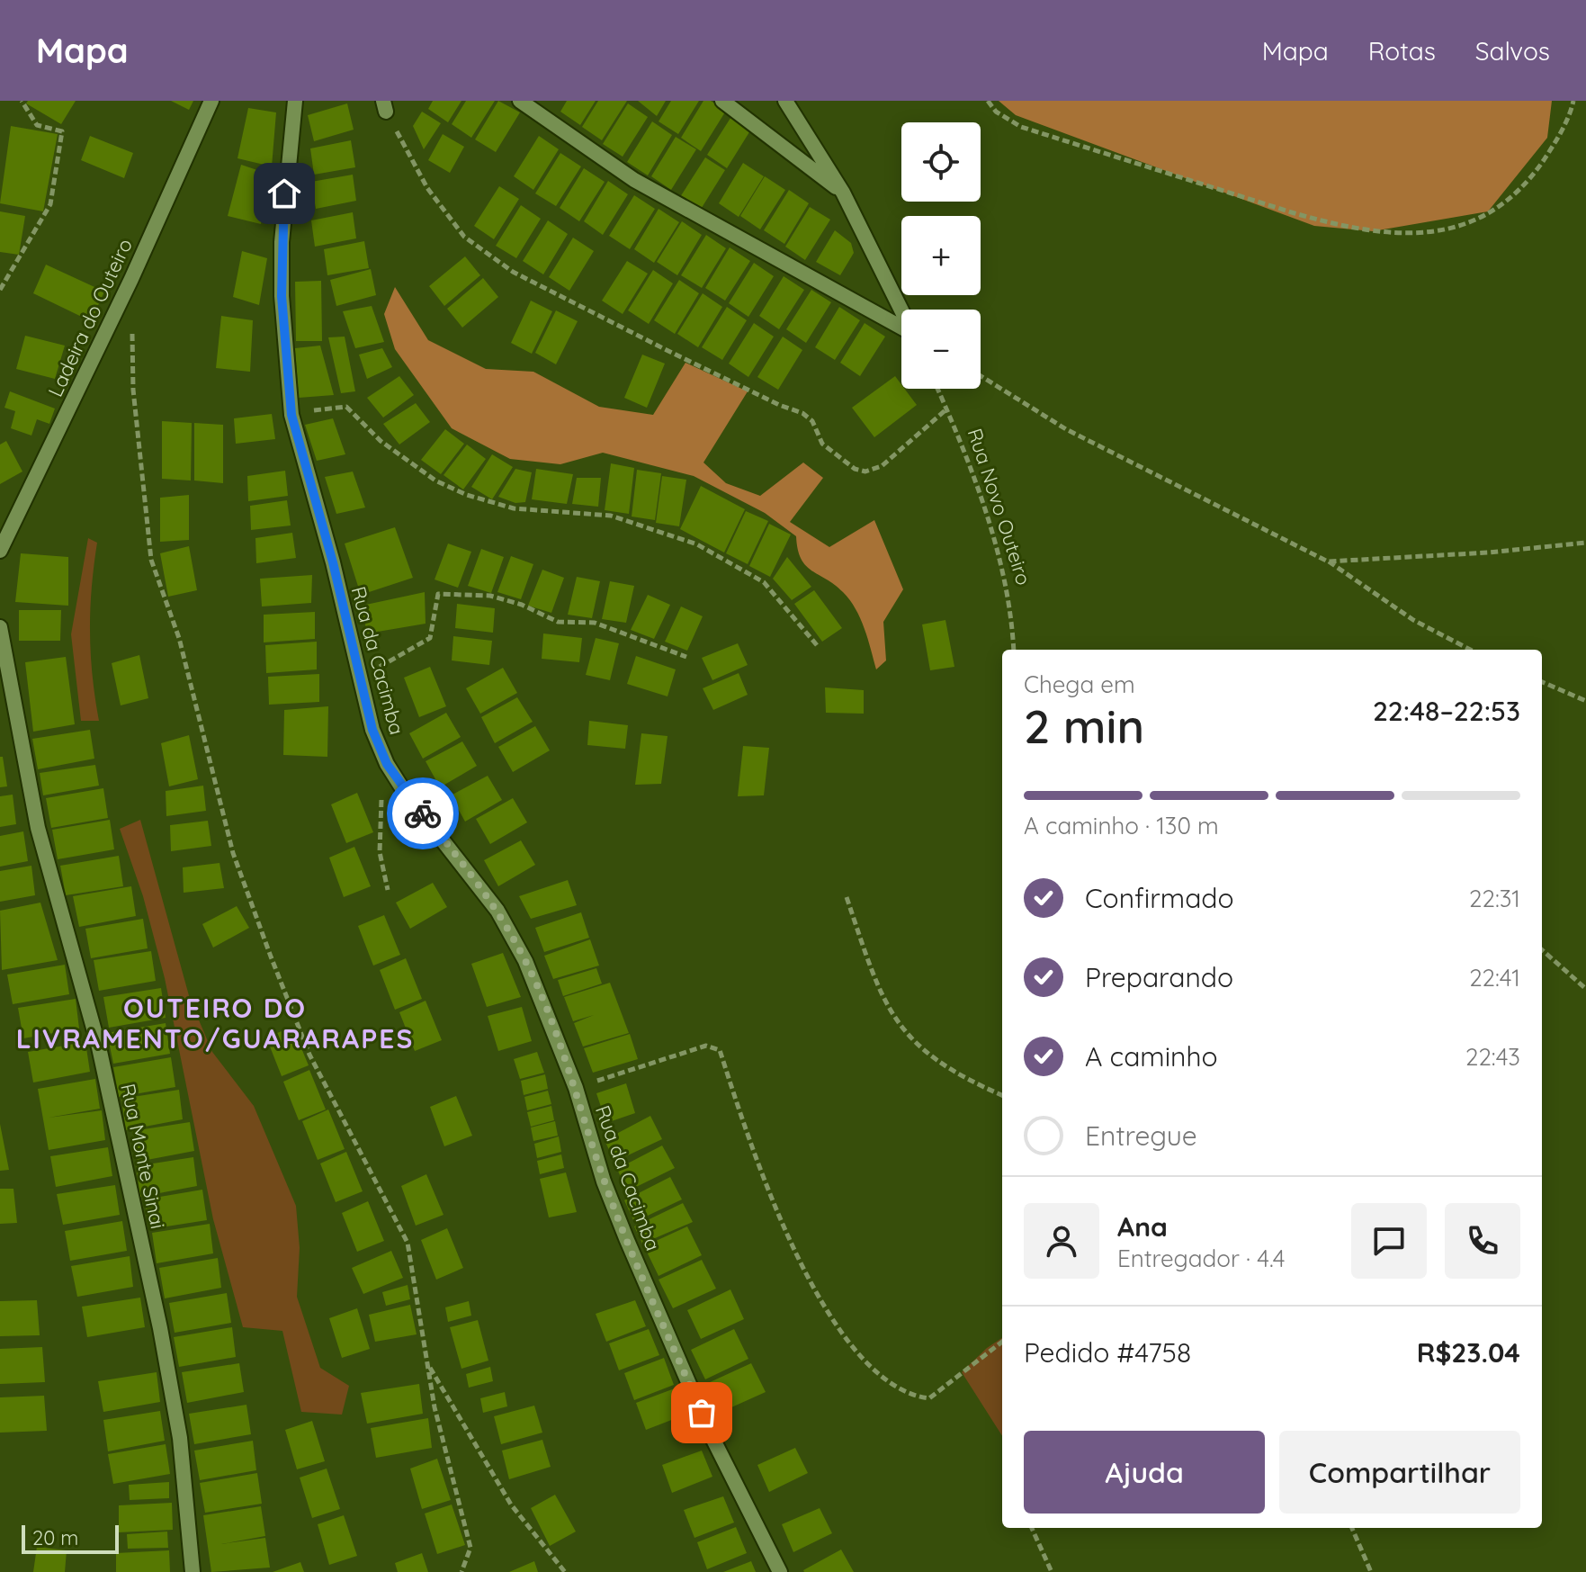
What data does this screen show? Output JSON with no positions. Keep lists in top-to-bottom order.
{
  "streets": {
    "street": ["Ladeira do Outeiro", "Rua da Cacimba", "Rua Monte Sinai"],
    "path": ["Rua Novo Outeiro"]
  },
  "districts": ["OUTEIRO DO LIVRAMENTO/GUARARAPES"],
  "scale_bar": "20 m",
  "page": {
    "header": "Mapa",
    "nav": ["Mapa", "Rotas", "Salvos"],
    "map_buttons": ["+", "−"],
    "heading": ["2 min", "Chega em", "22:48–22:53"],
    "panel": [
      "Ana",
      "Entregador · 4.4",
      "Pedido #4758",
      "R$23.04"
    ],
    "bar": "A caminho · 130 m",
    "list": [
      ["Confirmado", "22:31"],
      ["Preparando", "22:41"],
      ["A caminho", "22:43"],
      "Entregue"
    ],
    "buttons": ["Ajuda", "Compartilhar"],
    "scale": "20 m"
  }
}
